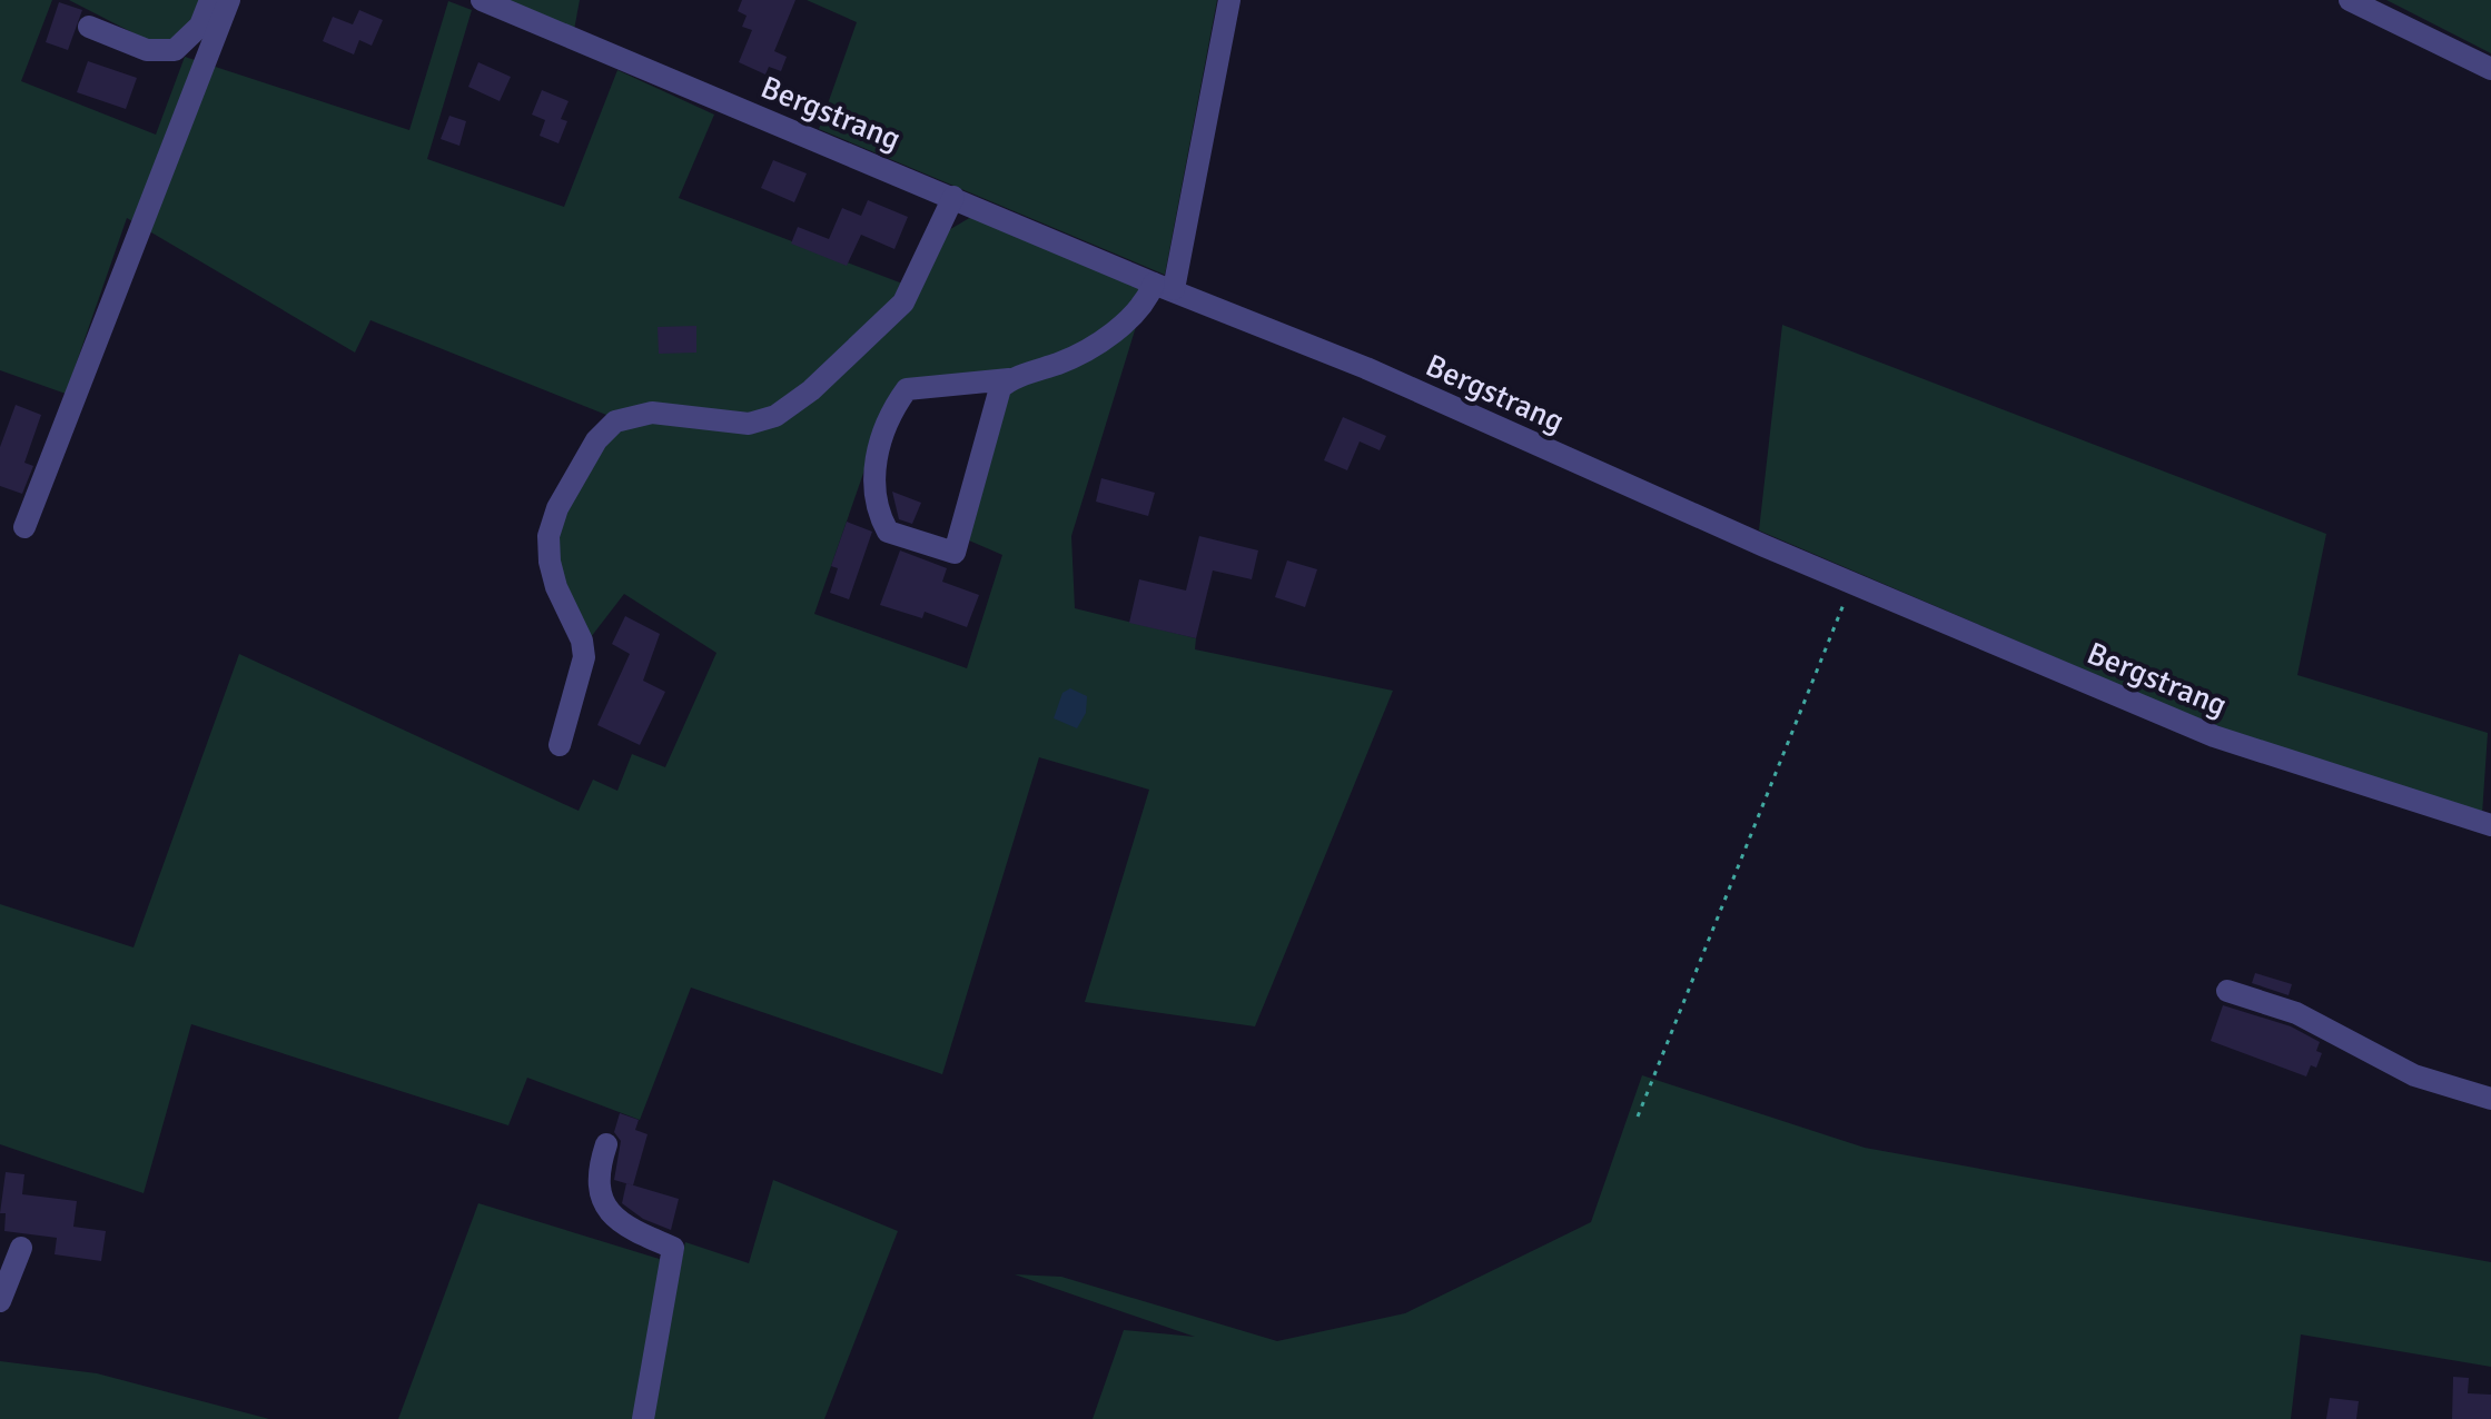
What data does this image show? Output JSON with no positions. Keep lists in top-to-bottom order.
{
  "streets": {
    "street": ["Bergstrang"]
  }
}
